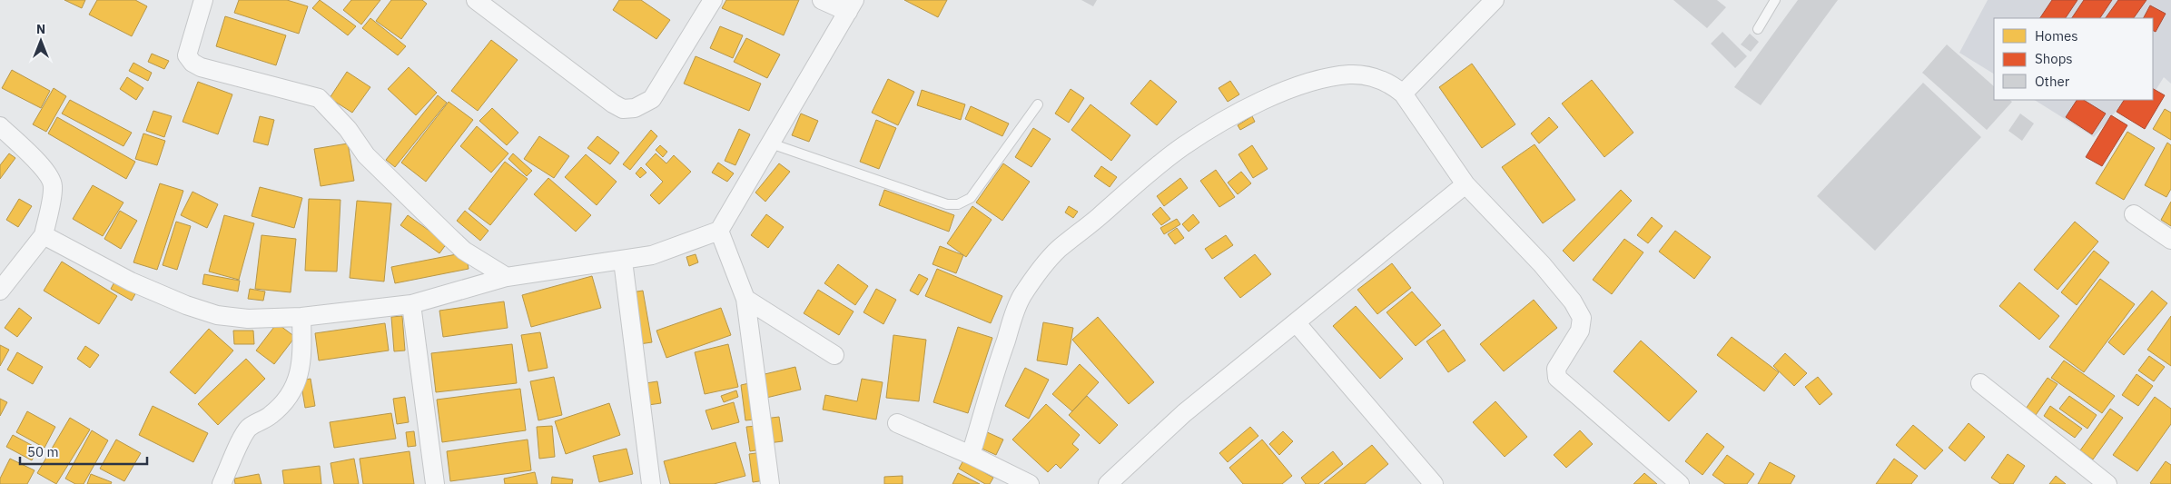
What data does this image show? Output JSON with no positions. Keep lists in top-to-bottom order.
{
  "legend": ["Homes", "Shops", "Other"],
  "scale_bar": "50 m",
  "north": "top"
}
